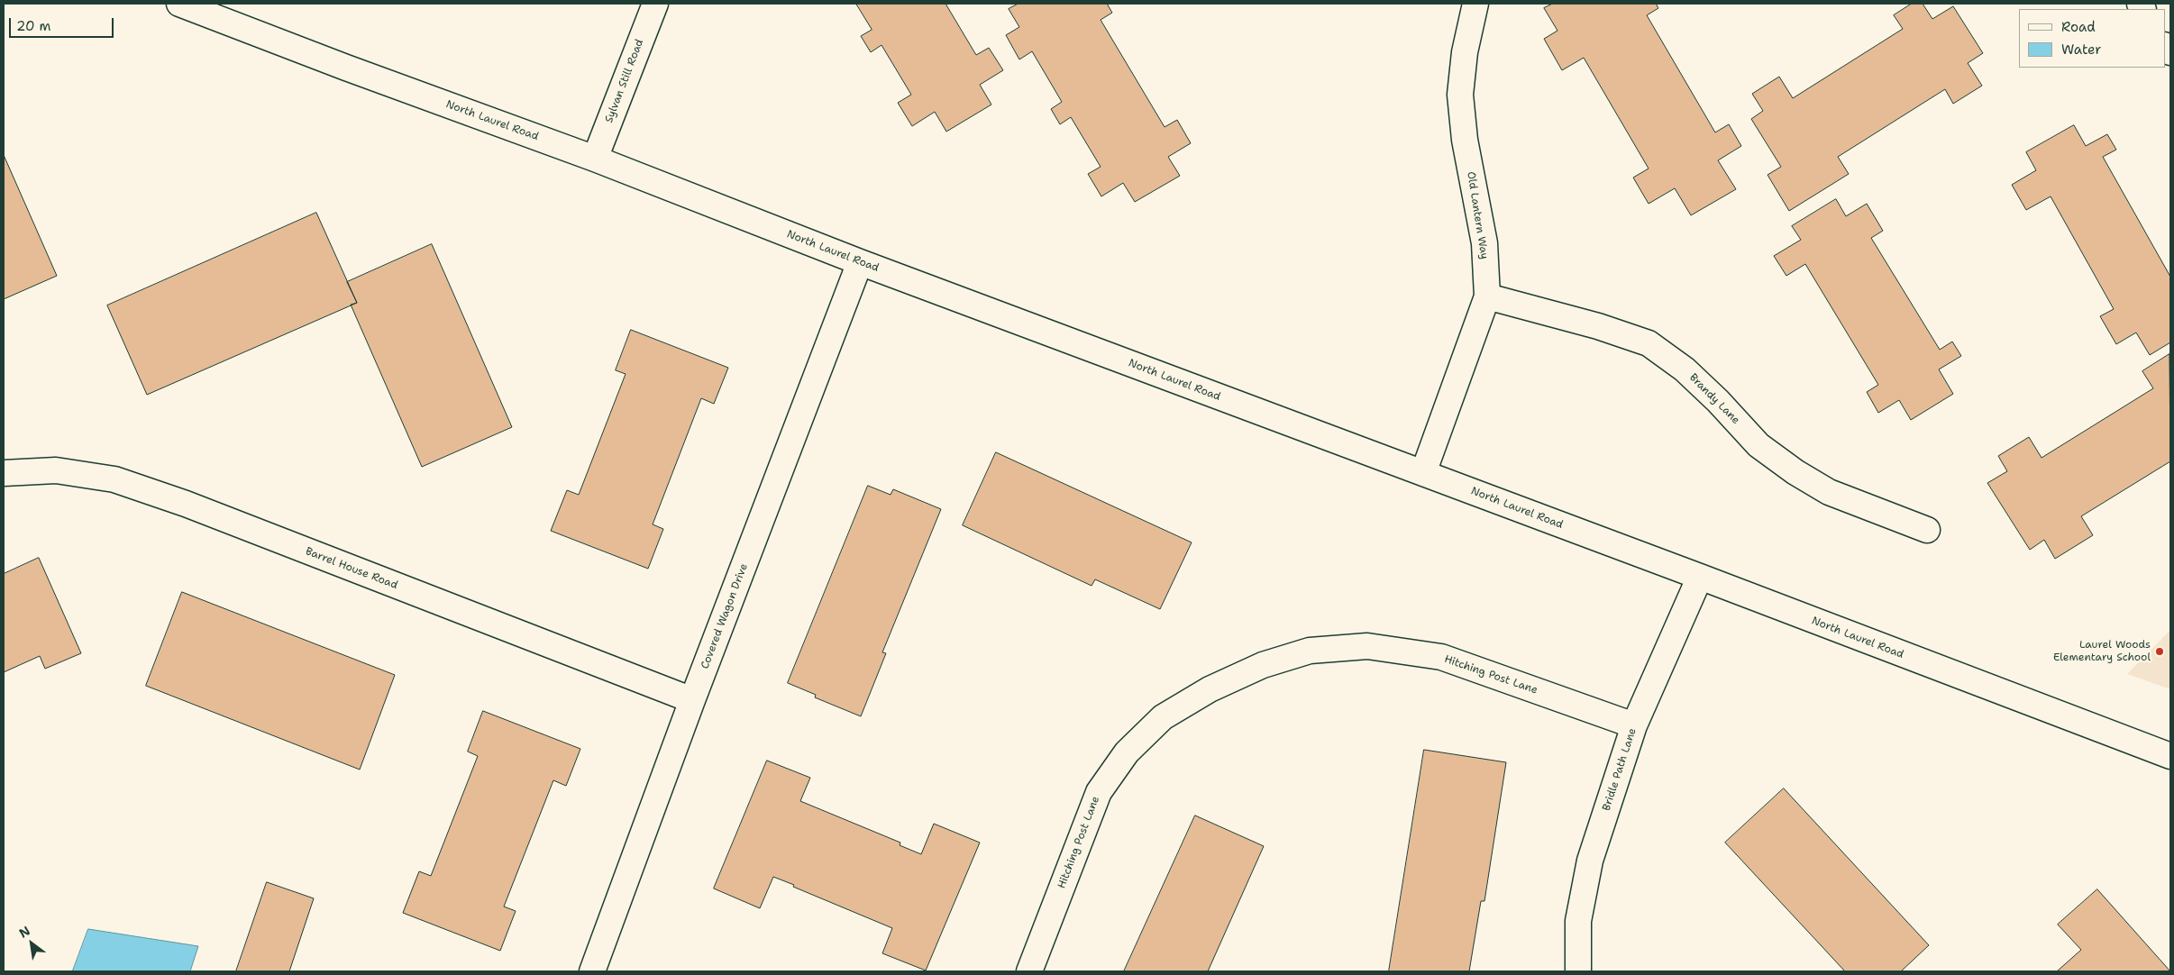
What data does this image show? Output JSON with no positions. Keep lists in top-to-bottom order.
{
  "streets": {
    "street": [
      "Sylvan Still Road",
      "North Laurel Road",
      "Old Lantern Way",
      "Brandy Lane",
      "Barrel House Road",
      "Covered Wagon Drive",
      "Hitching Post Lane",
      "Bridle Path Lane"
    ]
  },
  "crossings": [
    ["Sylvan Still Road", "North Laurel Road"],
    ["North Laurel Road", "Old Lantern Way"],
    ["North Laurel Road", "Covered Wagon Drive"],
    ["North Laurel Road", "Bridle Path Lane"],
    ["Old Lantern Way", "Brandy Lane"],
    ["Barrel House Road", "Covered Wagon Drive"],
    ["Hitching Post Lane", "Bridle Path Lane"]
  ],
  "places": ["Laurel Woods Elementary School"],
  "legend": ["Road", "Water"],
  "scale_bar": "20 m",
  "north": "top left"
}
